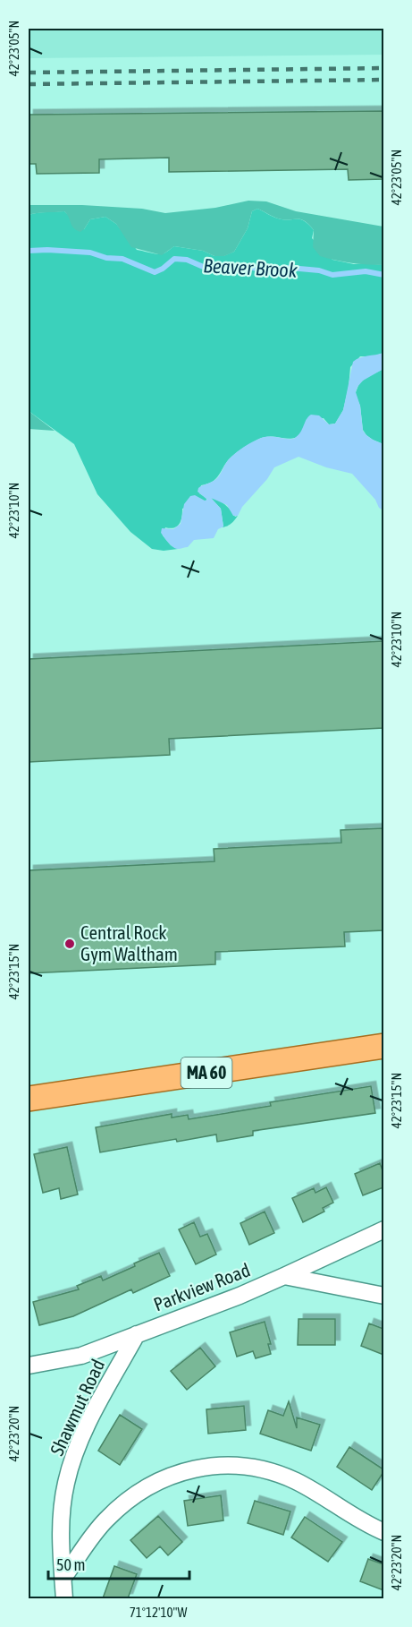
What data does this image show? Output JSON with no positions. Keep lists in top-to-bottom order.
{
  "streets": {
    "main road": ["MA 60"],
    "street": ["Parkview Road", "Shawmut Road"]
  },
  "crossings": [
    ["Parkview Road", "Shawmut Road"]
  ],
  "water": ["Beaver Brook"],
  "places": ["Central Rock Gym Waltham"],
  "scale_bar": "50 m",
  "coordinates": [
    "42°23'05\"N",
    "42°23'10\"N",
    "42°23'15\"N",
    "42°23'20\"N",
    "71°12'10\"W"
  ]
}
